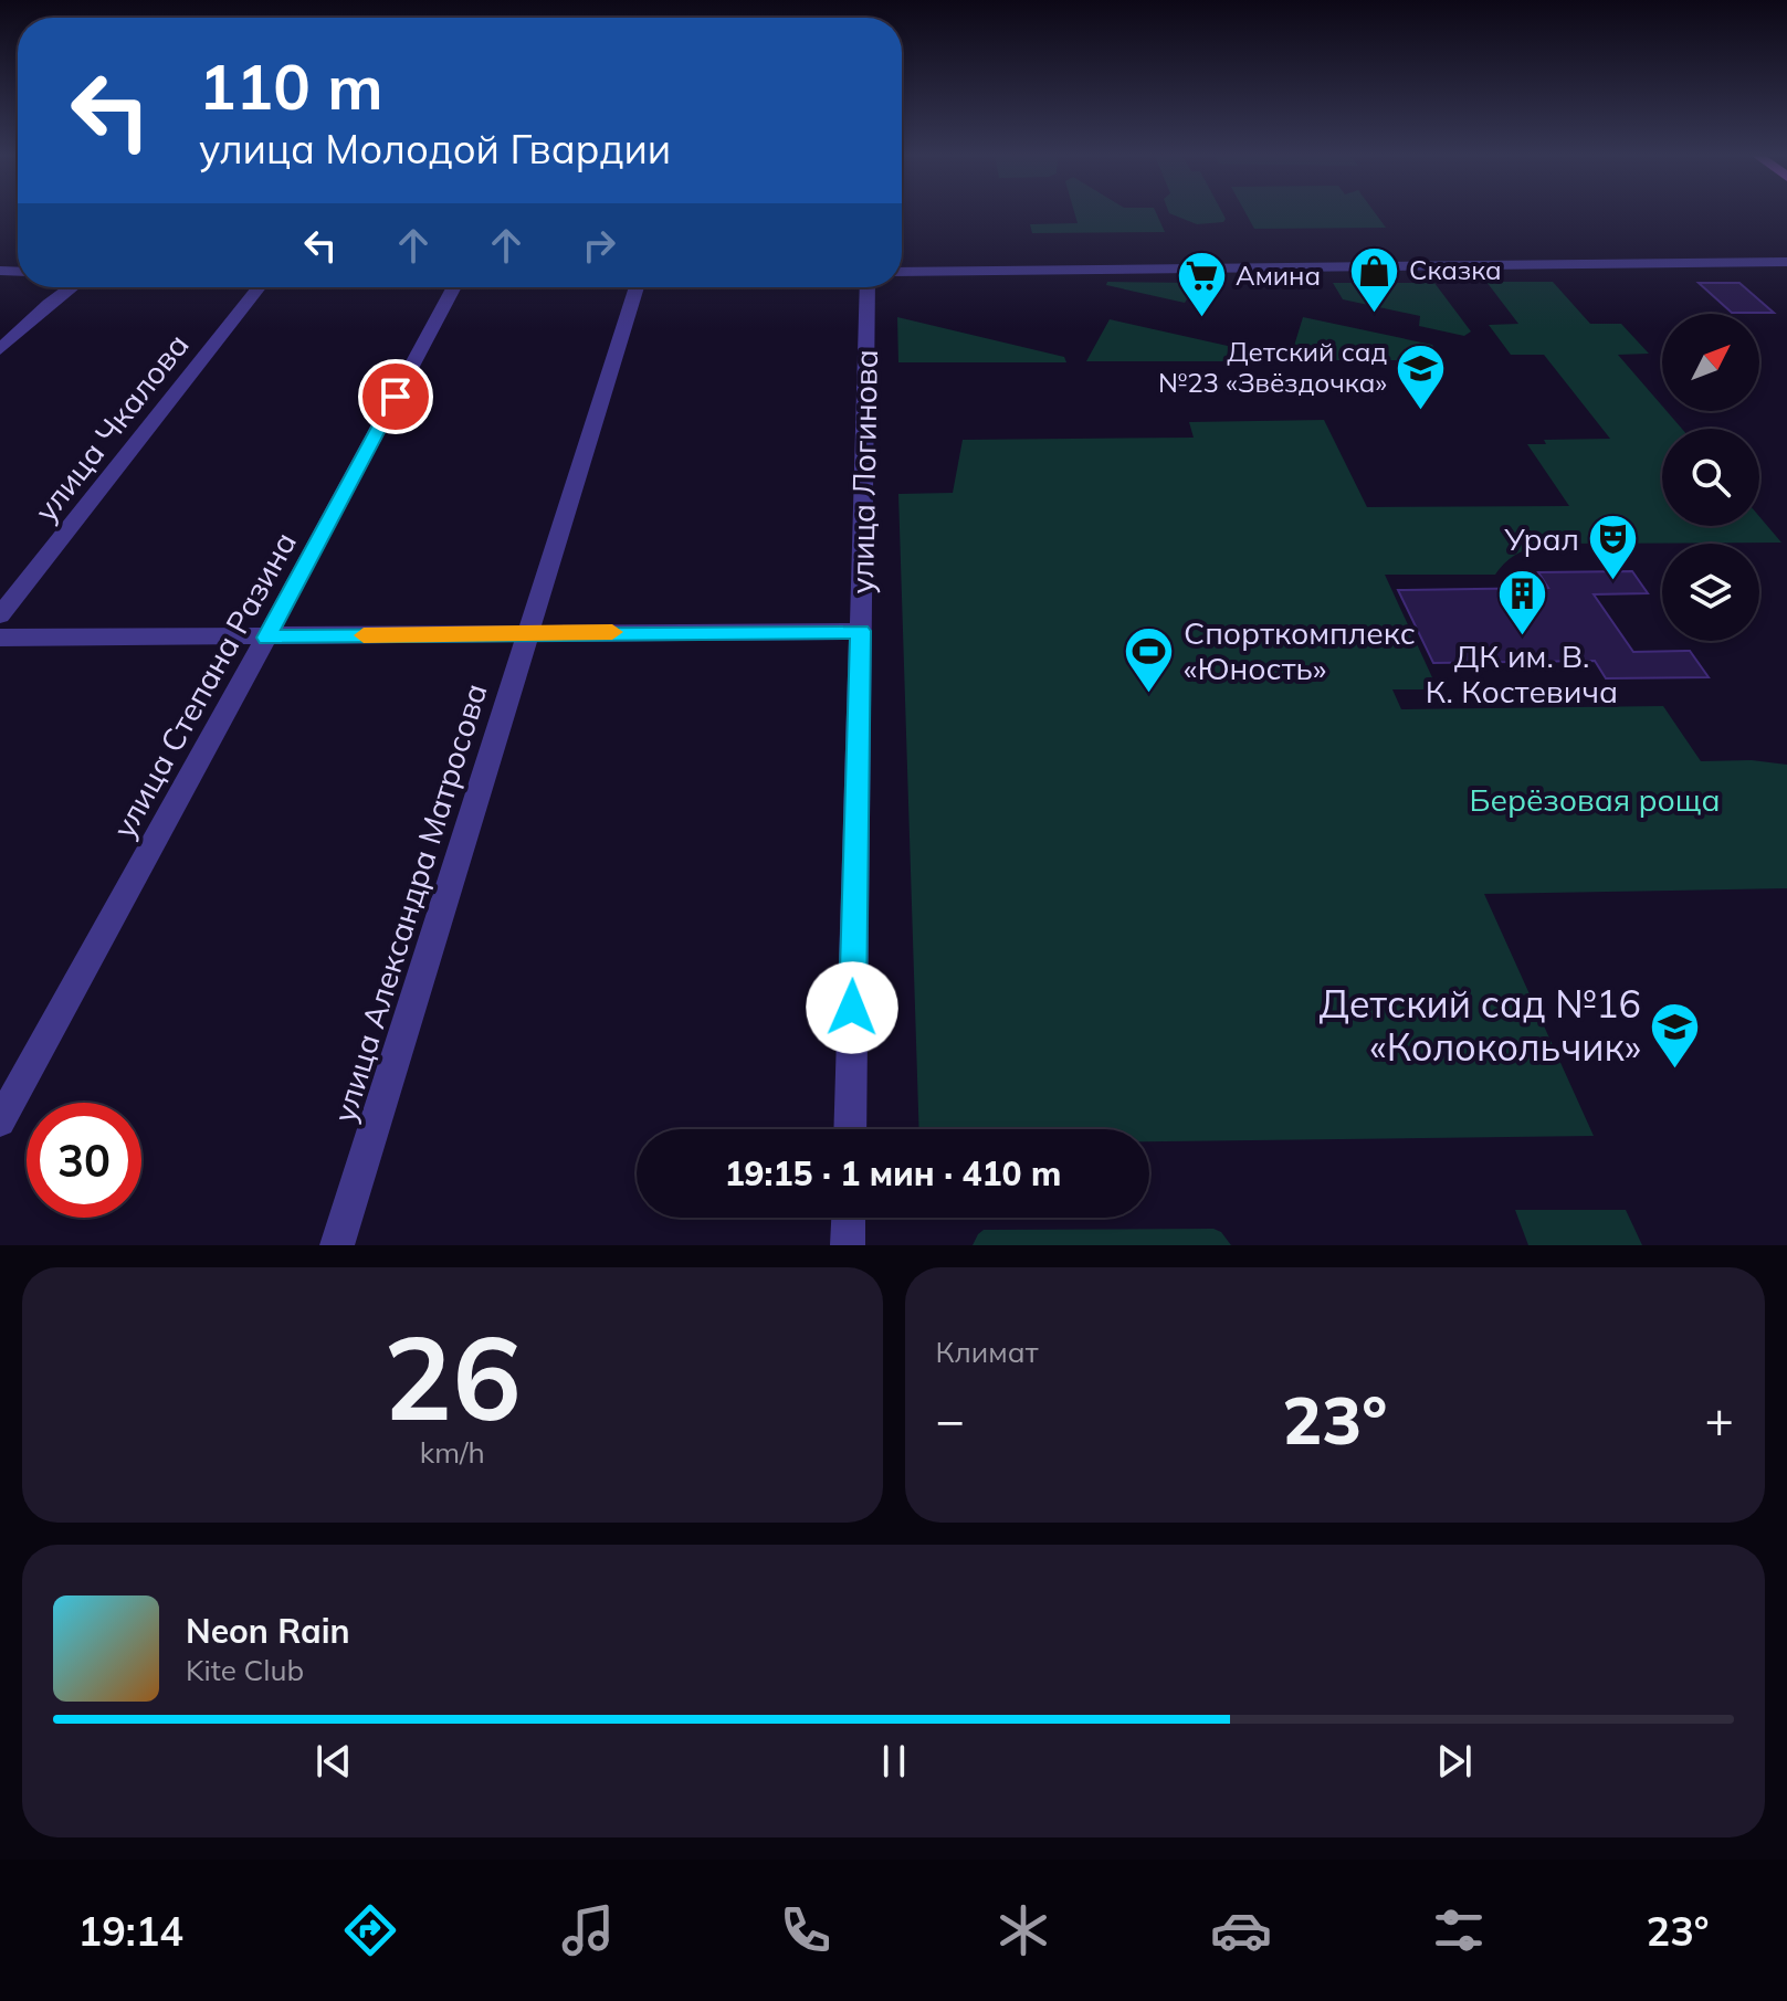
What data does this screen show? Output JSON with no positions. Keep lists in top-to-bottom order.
{
  "streets": {
    "street": [
      "улица Чкалова",
      "улица Логинова",
      "улица Степана Разина",
      "улица Александра Матросова"
    ]
  },
  "parks": ["Берёзовая роща"],
  "places": {
    "shop": ["Сказка"],
    "supermarket": ["Амина"],
    "school or university": ["Детский сад №23 «Звёздочка»", "Детский сад №16 «Колокольчик»"],
    "theatre": ["Урал"],
    "building": ["ДК им. В. К. Костевича"],
    "sports": ["Спорткомплекс «Юность»"]
  },
  "north": "top right",
  "page": {
    "turn": ["110 m", "улица Молодой Гвардии"],
    "limit": "30",
    "trip": "19:15 · 1 мин · 410 m",
    "tile": [
      ["26", "km/h"],
      "Климат"
    ],
    "heat": ["−", "23°", "+"],
    "song": ["Neon Rain", "Kite Club"],
    "tabs": ["19:14", "23°"]
  }
}
